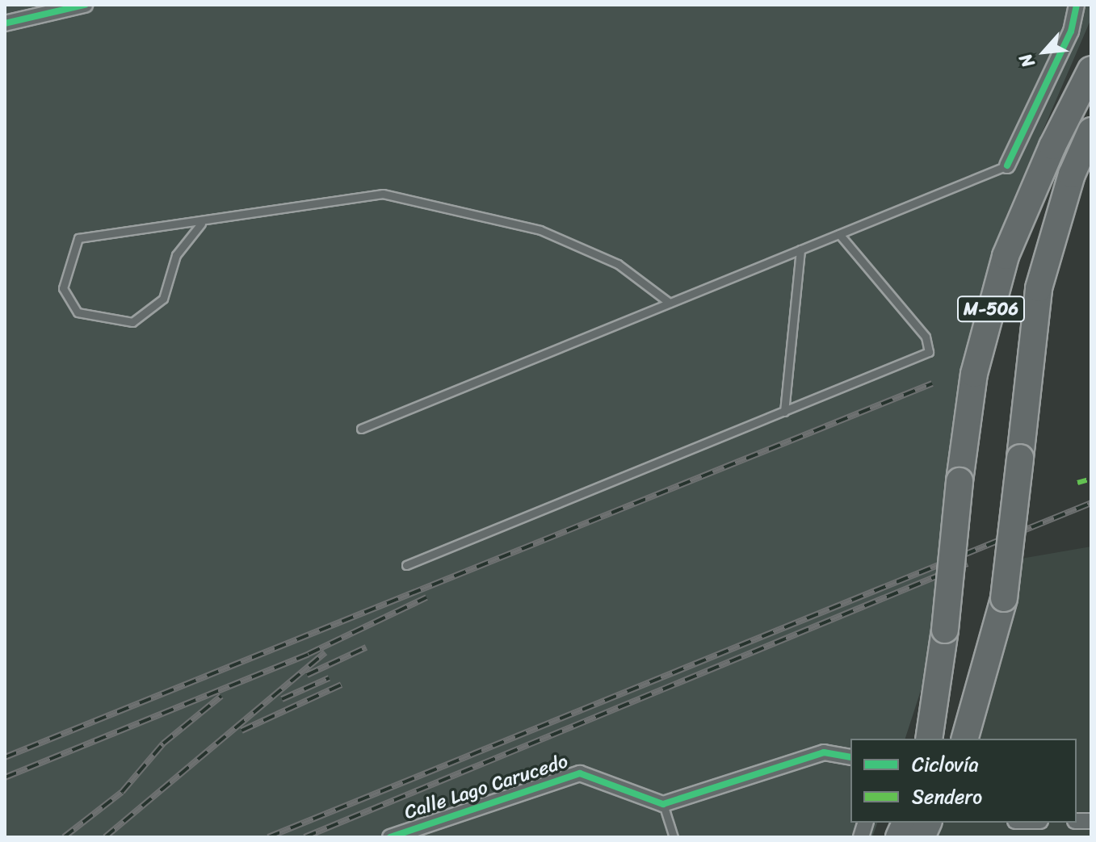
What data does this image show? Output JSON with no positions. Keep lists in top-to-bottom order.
{
  "streets": {
    "highway": ["M-506"],
    "street": ["Calle Lago Carucedo"]
  },
  "legend": ["Ciclovía", "Sendero"],
  "north": "bottom left"
}
